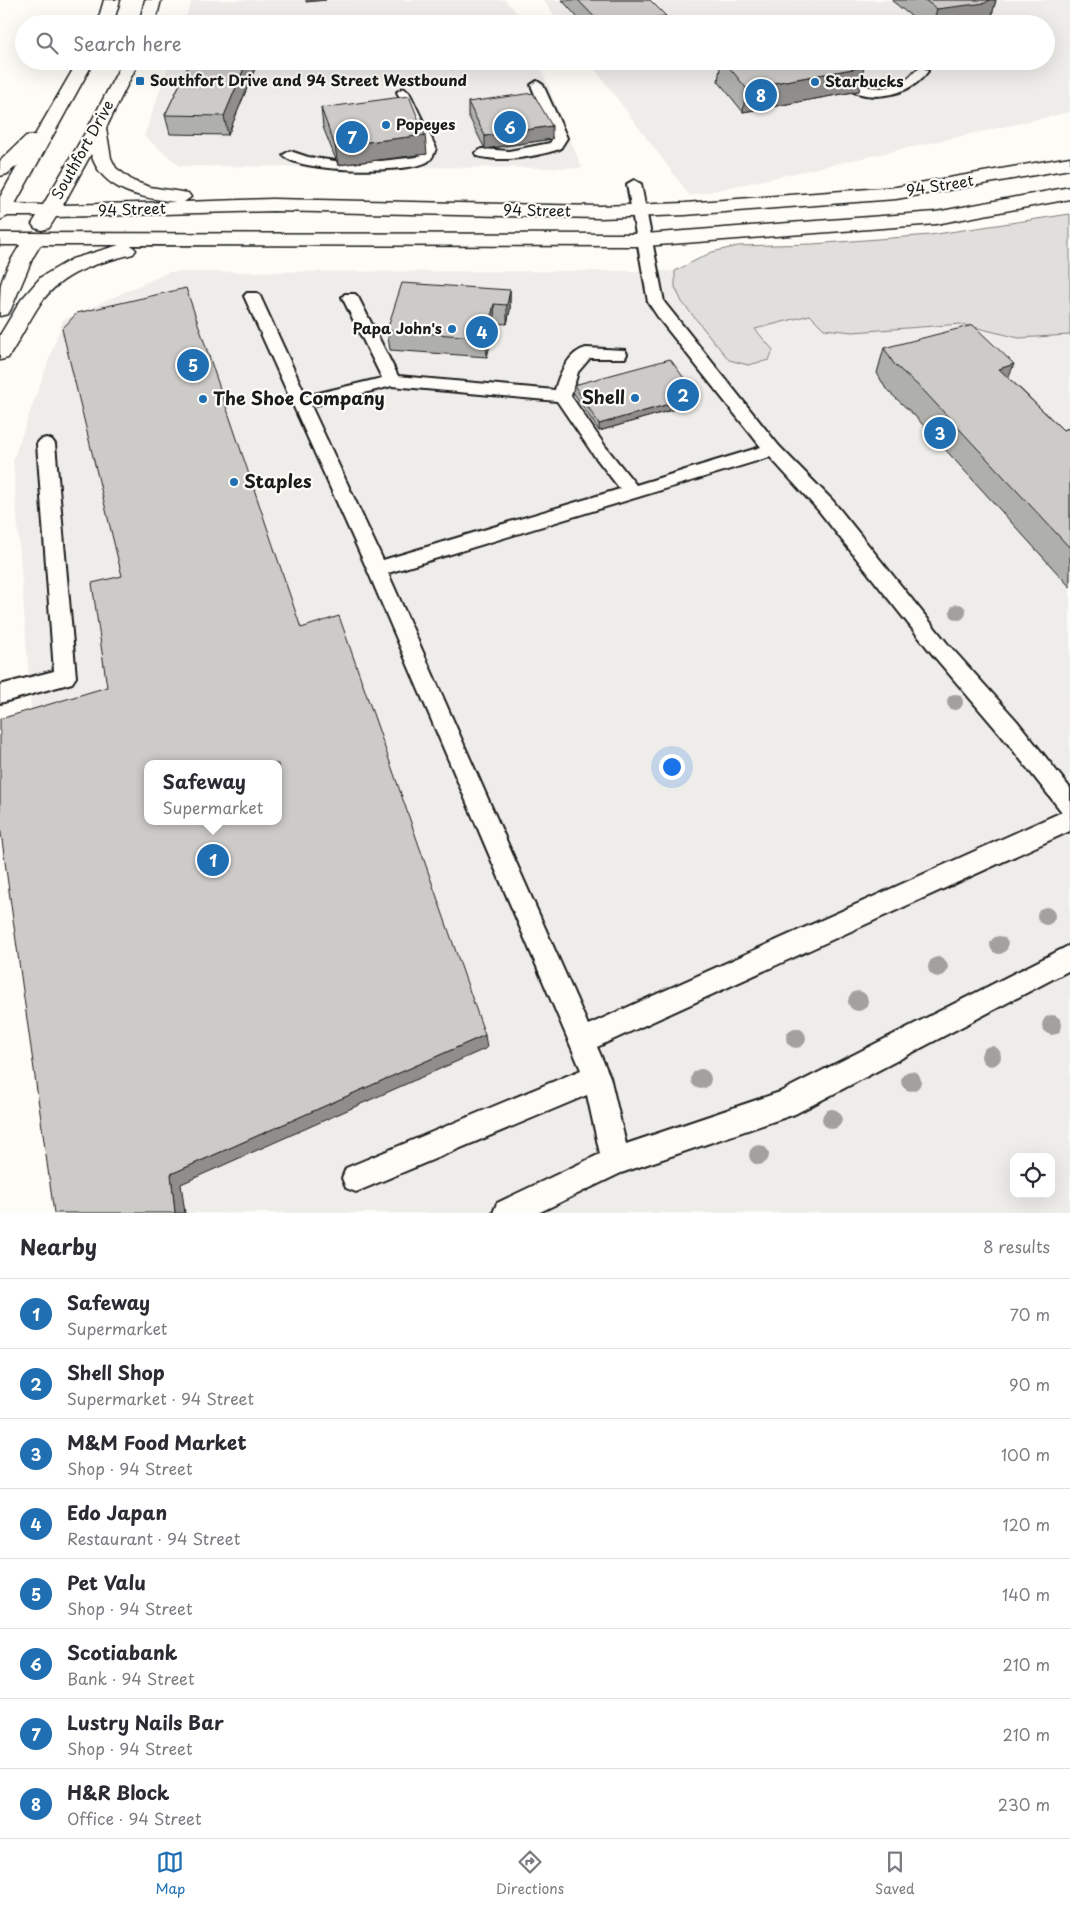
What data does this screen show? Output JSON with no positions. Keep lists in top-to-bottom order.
{
  "streets": {
    "main road": ["Southfort Drive", "94 Street"]
  },
  "crossings": [
    ["Southfort Drive", "94 Street"]
  ],
  "places": {
    "transit": ["Southfort Drive and 94 Street Westbound"],
    "other": [
      "Starbucks",
      "Popeyes",
      "Papa John's",
      "Shell",
      "The Shoe Company",
      "Staples"
    ]
  },
  "page": {
    "search": "Search here",
    "pins": [
      "8",
      "6",
      "7",
      "4",
      "5",
      "2",
      "3",
      "1"
    ],
    "popup": ["Safeway", "Supermarket"],
    "heading": ["Nearby", "8 results"],
    "list": [
      {
        "mark": "1",
        "name": "Safeway",
        "note": "Supermarket",
        "value": "70 m"
      },
      {
        "mark": "2",
        "name": "Shell Shop",
        "note": "Supermarket · 94 Street",
        "value": "90 m"
      },
      {
        "mark": "3",
        "name": "M&M Food Market",
        "note": "Shop · 94 Street",
        "value": "100 m"
      },
      {
        "mark": "4",
        "name": "Edo Japan",
        "note": "Restaurant · 94 Street",
        "value": "120 m"
      },
      {
        "mark": "5",
        "name": "Pet Valu",
        "note": "Shop · 94 Street",
        "value": "140 m"
      },
      {
        "mark": "6",
        "name": "Scotiabank",
        "note": "Bank · 94 Street",
        "value": "210 m"
      },
      {
        "mark": "7",
        "name": "Lustry Nails Bar",
        "note": "Shop · 94 Street",
        "value": "210 m"
      },
      {
        "mark": "8",
        "name": "H&R Block",
        "note": "Office · 94 Street",
        "value": "230 m"
      }
    ],
    "nav": ["Map", "Directions", "Saved"]
  }
}
